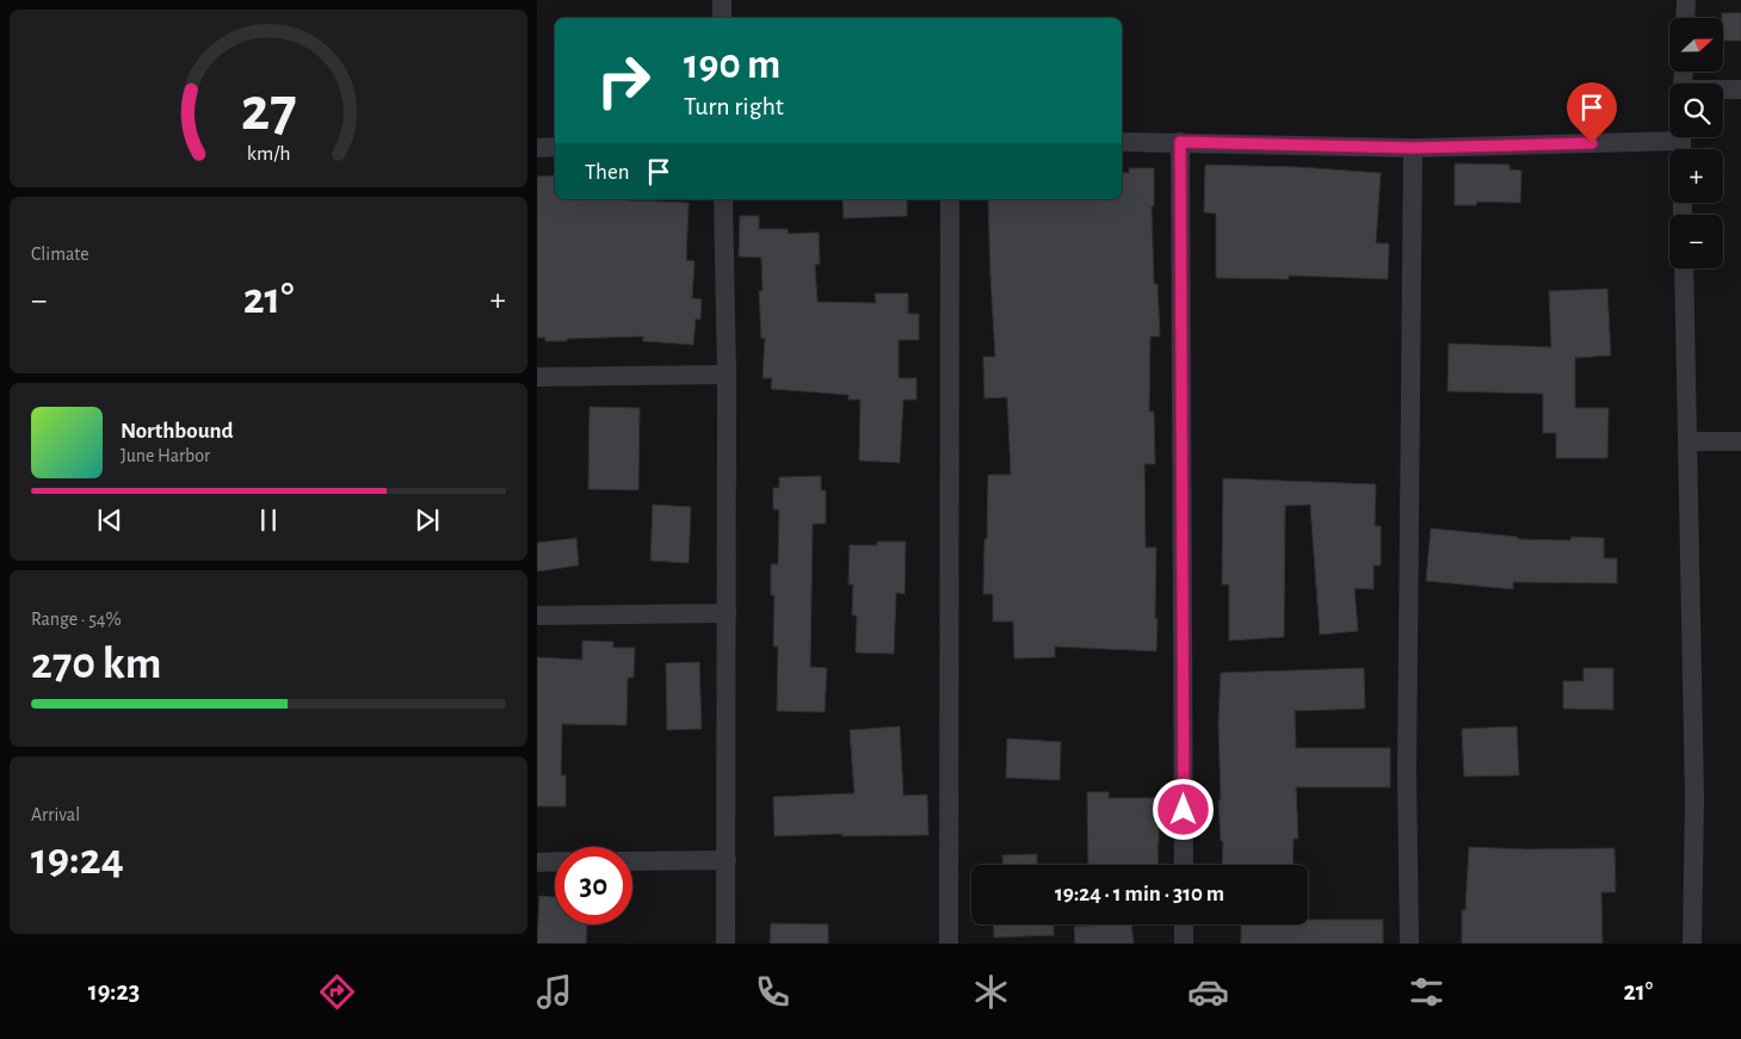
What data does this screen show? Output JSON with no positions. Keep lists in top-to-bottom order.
{
  "north": "right",
  "page": {
    "map_buttons": ["+", "−"],
    "turn": ["190 m", "Turn right"],
    "then": "Then",
    "tile": [
      "Climate",
      ["Range · 54%", "270 km"],
      ["Arrival", "19:24"]
    ],
    "heat": ["−", "21°", "+"],
    "song": ["Northbound", "June Harbor"],
    "limit": "30",
    "trip": "19:24 · 1 min · 310 m",
    "tabs": ["19:23", "21°"],
    "gauge": ["27", "km/h"]
  }
}
